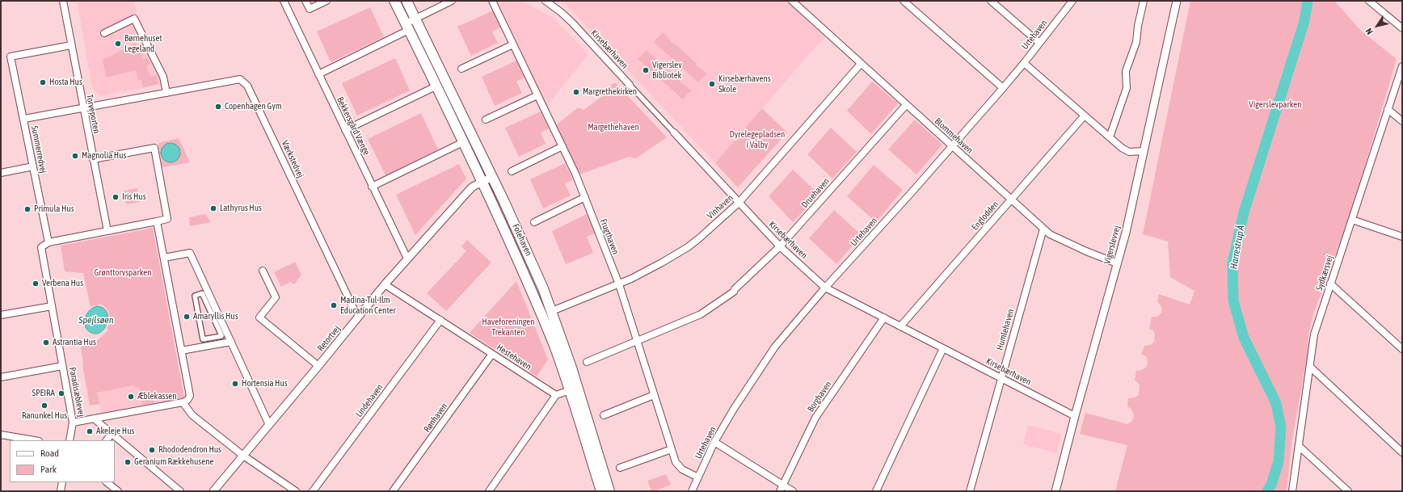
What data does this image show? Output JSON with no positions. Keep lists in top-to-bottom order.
{
  "streets": {
    "main road": ["Folehaven"],
    "street": [
      "Urtehaven",
      "Kirsebærhaven",
      "Torveporten",
      "Bekkersgård Vænge",
      "Blommehaven",
      "Summerredvej",
      "Værkstedvej",
      "Druehaven",
      "Vinhaven",
      "Englodden",
      "Frugthaven",
      "Vigerslevvej",
      "Sydkærsvej",
      "Humlehaven",
      "Retortvej",
      "Hestehaven",
      "Paradisæblevej",
      "Borghaven",
      "Lindehaven",
      "Rønhaven"
    ]
  },
  "crossings": [
    ["Urtehaven", "Kirsebærhaven"],
    ["Urtehaven", "Blommehaven"],
    ["Urtehaven", "Frugthaven"],
    ["Kirsebærhaven", "Druehaven"],
    ["Kirsebærhaven", "Vinhaven"],
    ["Kirsebærhaven", "Englodden"],
    ["Kirsebærhaven", "Vigerslevvej"],
    ["Kirsebærhaven", "Humlehaven"],
    ["Kirsebærhaven", "Borghaven"],
    ["Torveporten", "Summerredvej"],
    ["Torveporten", "Værkstedvej"],
    ["Bekkersgård Vænge", "Retortvej"],
    ["Blommehaven", "Druehaven"],
    ["Blommehaven", "Vinhaven"],
    ["Blommehaven", "Englodden"],
    ["Blommehaven", "Vigerslevvej"],
    ["Blommehaven", "Humlehaven"],
    ["Summerredvej", "Værkstedvej"],
    ["Summerredvej", "Paradisæblevej"],
    ["Værkstedvej", "Retortvej"],
    ["Druehaven", "Frugthaven"],
    ["Vinhaven", "Frugthaven"],
    ["Vinhaven", "Folehaven"],
    ["Frugthaven", "Folehaven"],
    ["Folehaven", "Retortvej"],
    ["Retortvej", "Hestehaven"],
    ["Hestehaven", "Lindehaven"],
    ["Hestehaven", "Rønhaven"]
  ],
  "water": ["Harrestrup Å", "Spejlsøen"],
  "parks": [
    "Vigerslevparken",
    "Margethehaven",
    "Dyrelegepladsen i Valby",
    "Grønttorvsparken",
    "Haveforeningen Trekanten"
  ],
  "places": [
    "Børnehuset Legeland",
    "Vigerslev Bibliotek",
    "Hosta Hus",
    "Kirsebærhavens Skole",
    "Margrethekirken",
    "Copenhagen Gym",
    "Magnolia Hus",
    "Iris Hus",
    "Lathyrus Hus",
    "Primula Hus",
    "Verbena Hus",
    "Madina-Tul-Ilm Education Center",
    "Amaryllis Hus",
    "Astrantia Hus",
    "Hortensia Hus",
    "SPEIRA",
    "Æblekassen",
    "Ranunkel Hus",
    "Akeleje Hus",
    "Rhododendron Hus",
    "Geranium Rækkehusene"
  ],
  "legend": ["Road", "Park"],
  "north": "bottom left"
}
